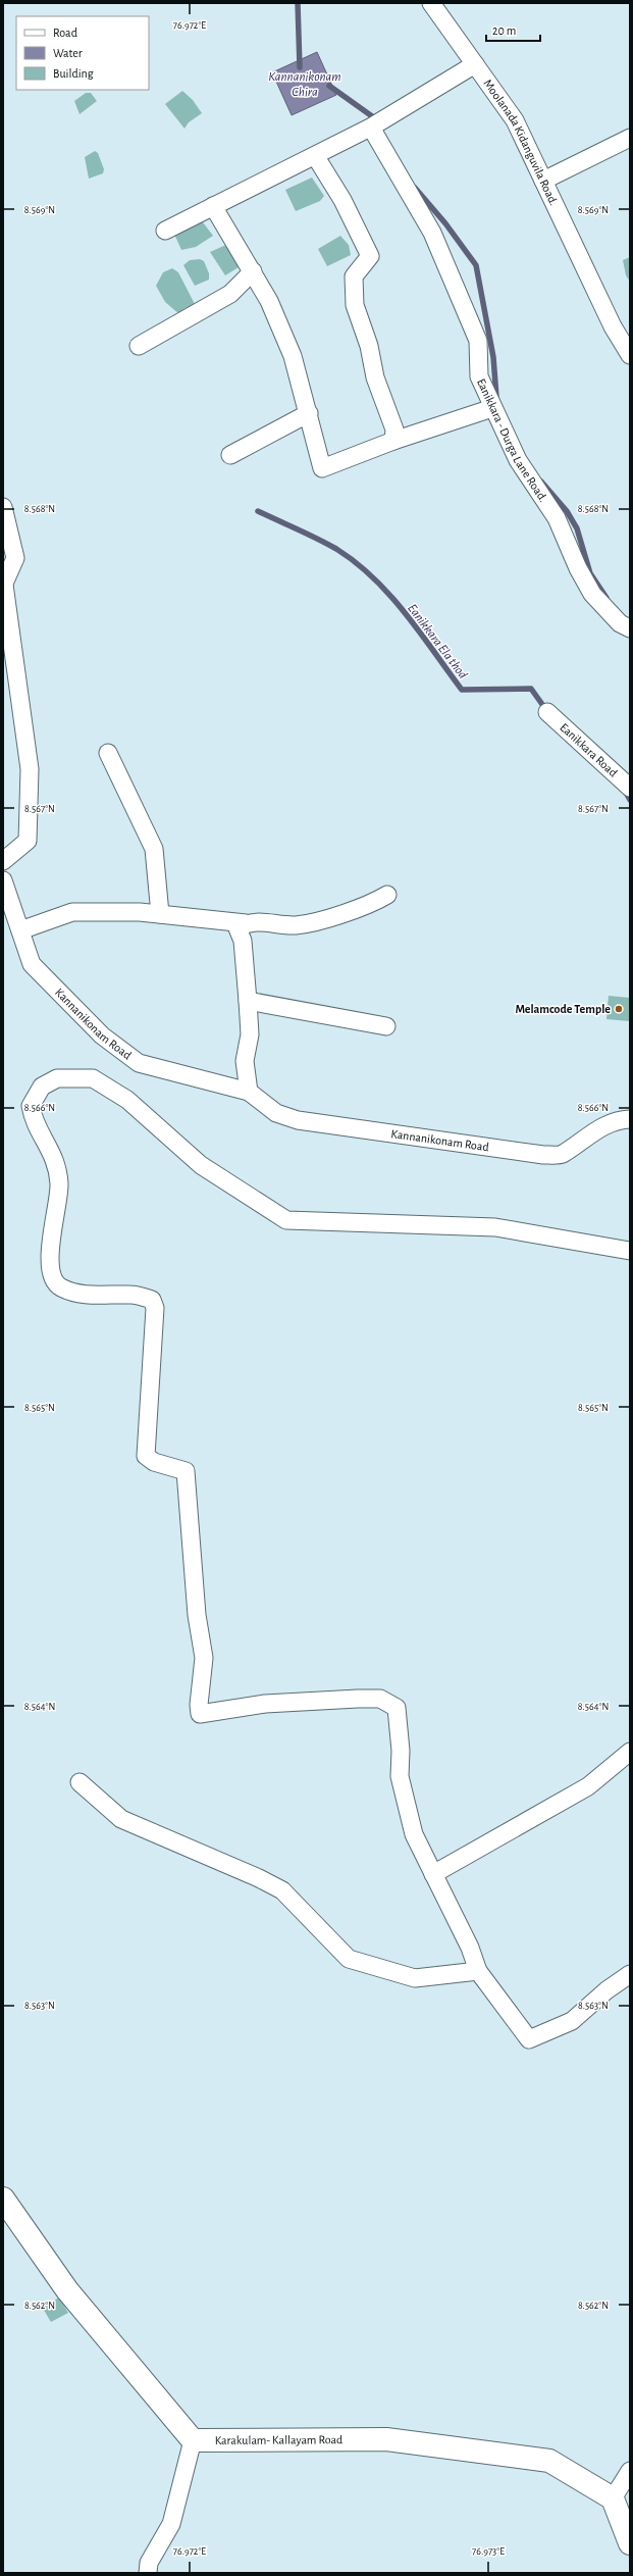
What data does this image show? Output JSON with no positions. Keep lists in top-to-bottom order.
{
  "streets": {
    "street": [
      "Moolanada Kidanguvila Road.",
      "Eanikkara - Durga Lane Road.",
      "Eanikkara Road",
      "Kannanikonam Road",
      "Karakulam- Kallayam Road"
    ]
  },
  "water": ["Kannanikonam Chira", "Eanikkara Ela thod"],
  "places": ["Melamcode Temple"],
  "legend": ["Road", "Water", "Building"],
  "scale_bar": "20 m",
  "coordinates": [
    "76.972°E",
    "8.569°N",
    "8.568°N",
    "8.567°N",
    "8.566°N",
    "8.565°N",
    "8.564°N",
    "8.563°N",
    "8.562°N",
    "76.973°E"
  ]
}
